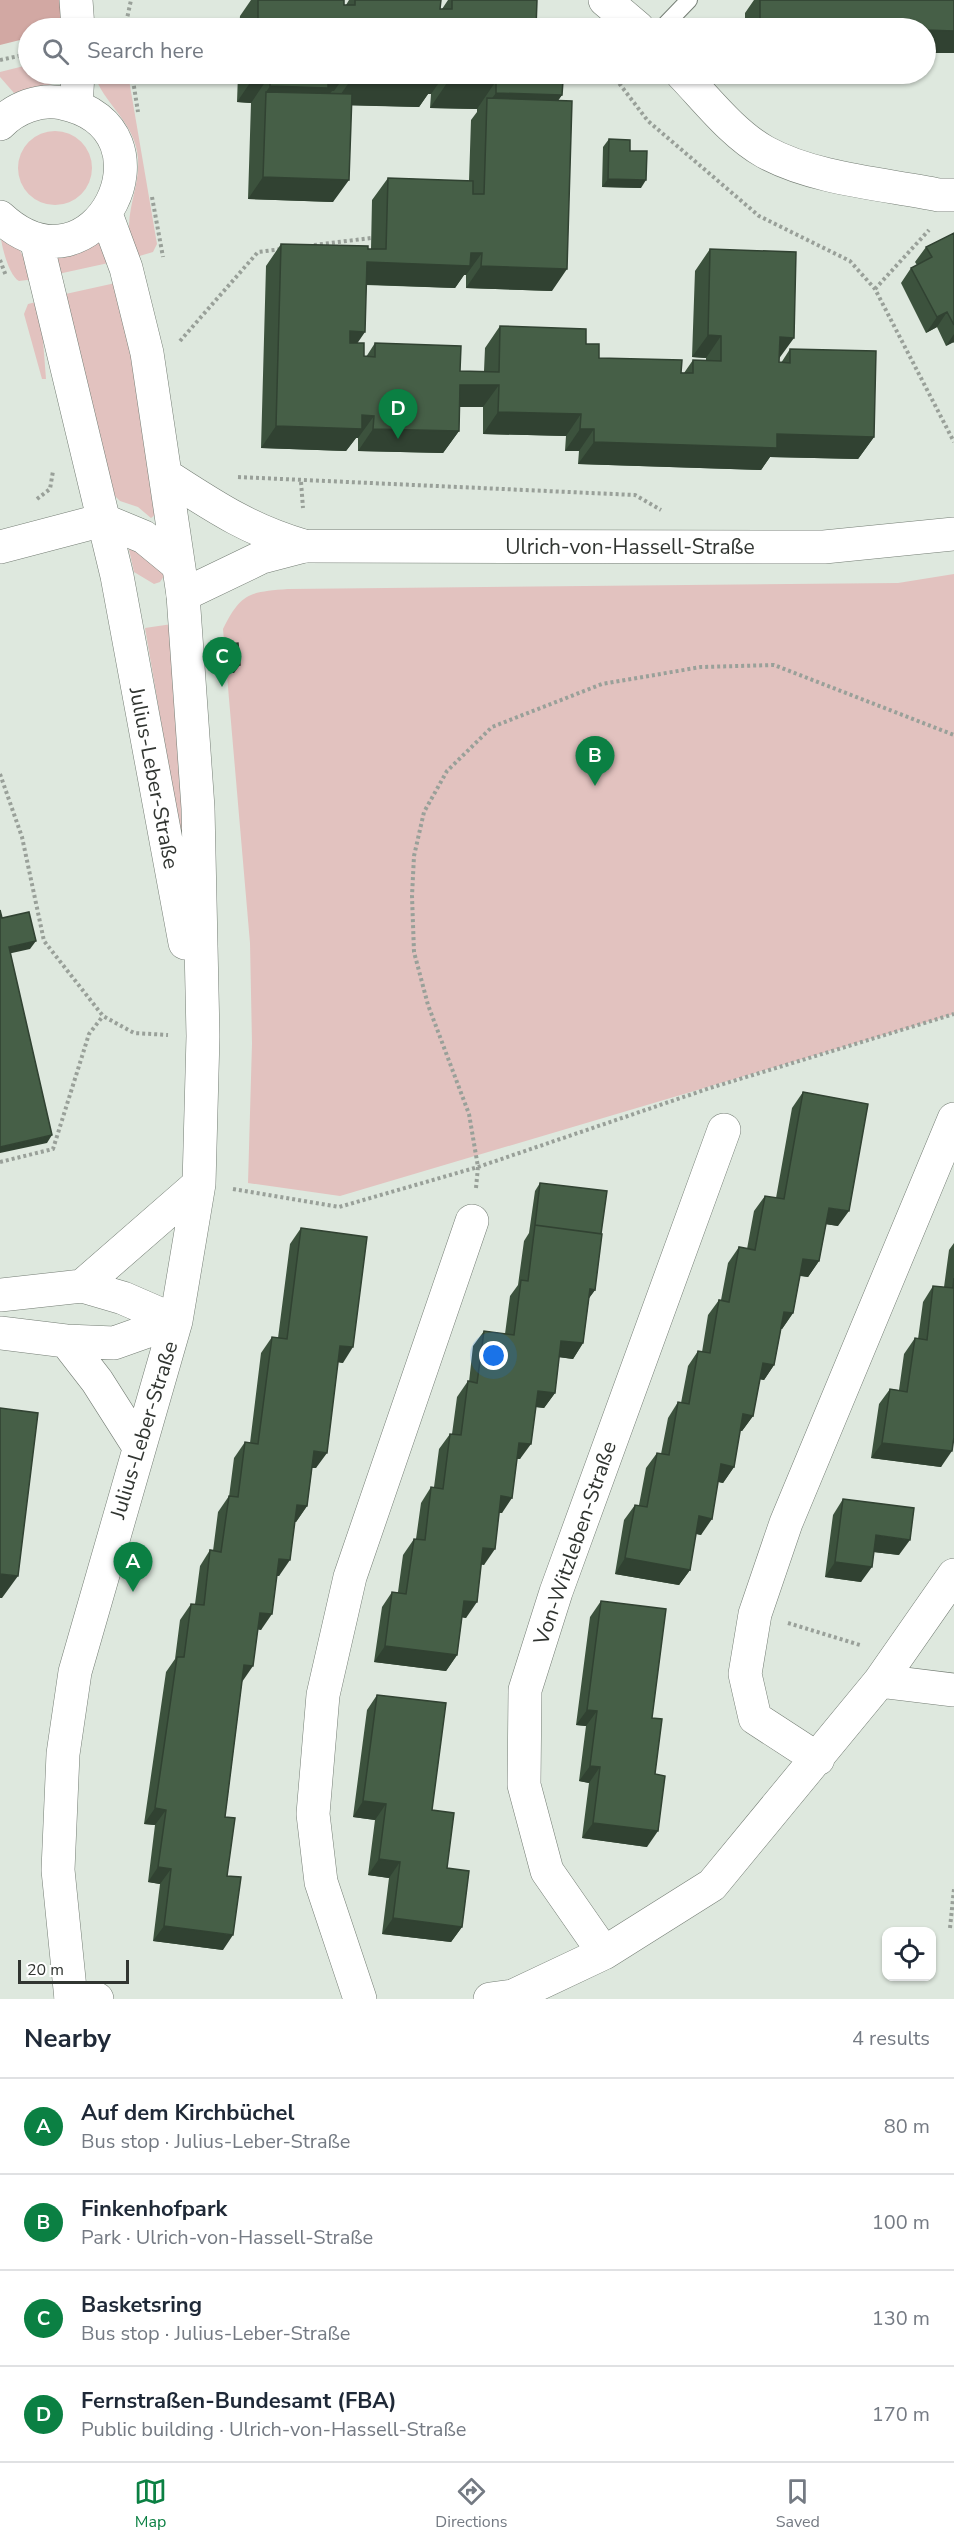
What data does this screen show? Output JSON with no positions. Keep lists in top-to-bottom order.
{
  "streets": {
    "street": ["Ulrich-von-Hassell-Straße", "Julius-Leber-Straße", "Von-Witzleben-Straße"]
  },
  "crossings": [
    ["Ulrich-von-Hassell-Straße", "Julius-Leber-Straße"]
  ],
  "scale_bar": "20 m",
  "page": {
    "search": "Search here",
    "pins": [
      "D",
      "C",
      "B",
      "A"
    ],
    "scale": "20 m",
    "heading": ["Nearby", "4 results"],
    "list": [
      {
        "mark": "A",
        "name": "Auf dem Kirchbüchel",
        "note": "Bus stop · Julius-Leber-Straße",
        "value": "80 m"
      },
      {
        "mark": "B",
        "name": "Finkenhofpark",
        "note": "Park · Ulrich-von-Hassell-Straße",
        "value": "100 m"
      },
      {
        "mark": "C",
        "name": "Basketsring",
        "note": "Bus stop · Julius-Leber-Straße",
        "value": "130 m"
      },
      {
        "mark": "D",
        "name": "Fernstraßen-Bundesamt (FBA)",
        "note": "Public building · Ulrich-von-Hassell-Straße",
        "value": "170 m"
      }
    ],
    "nav": ["Map", "Directions", "Saved"]
  }
}
